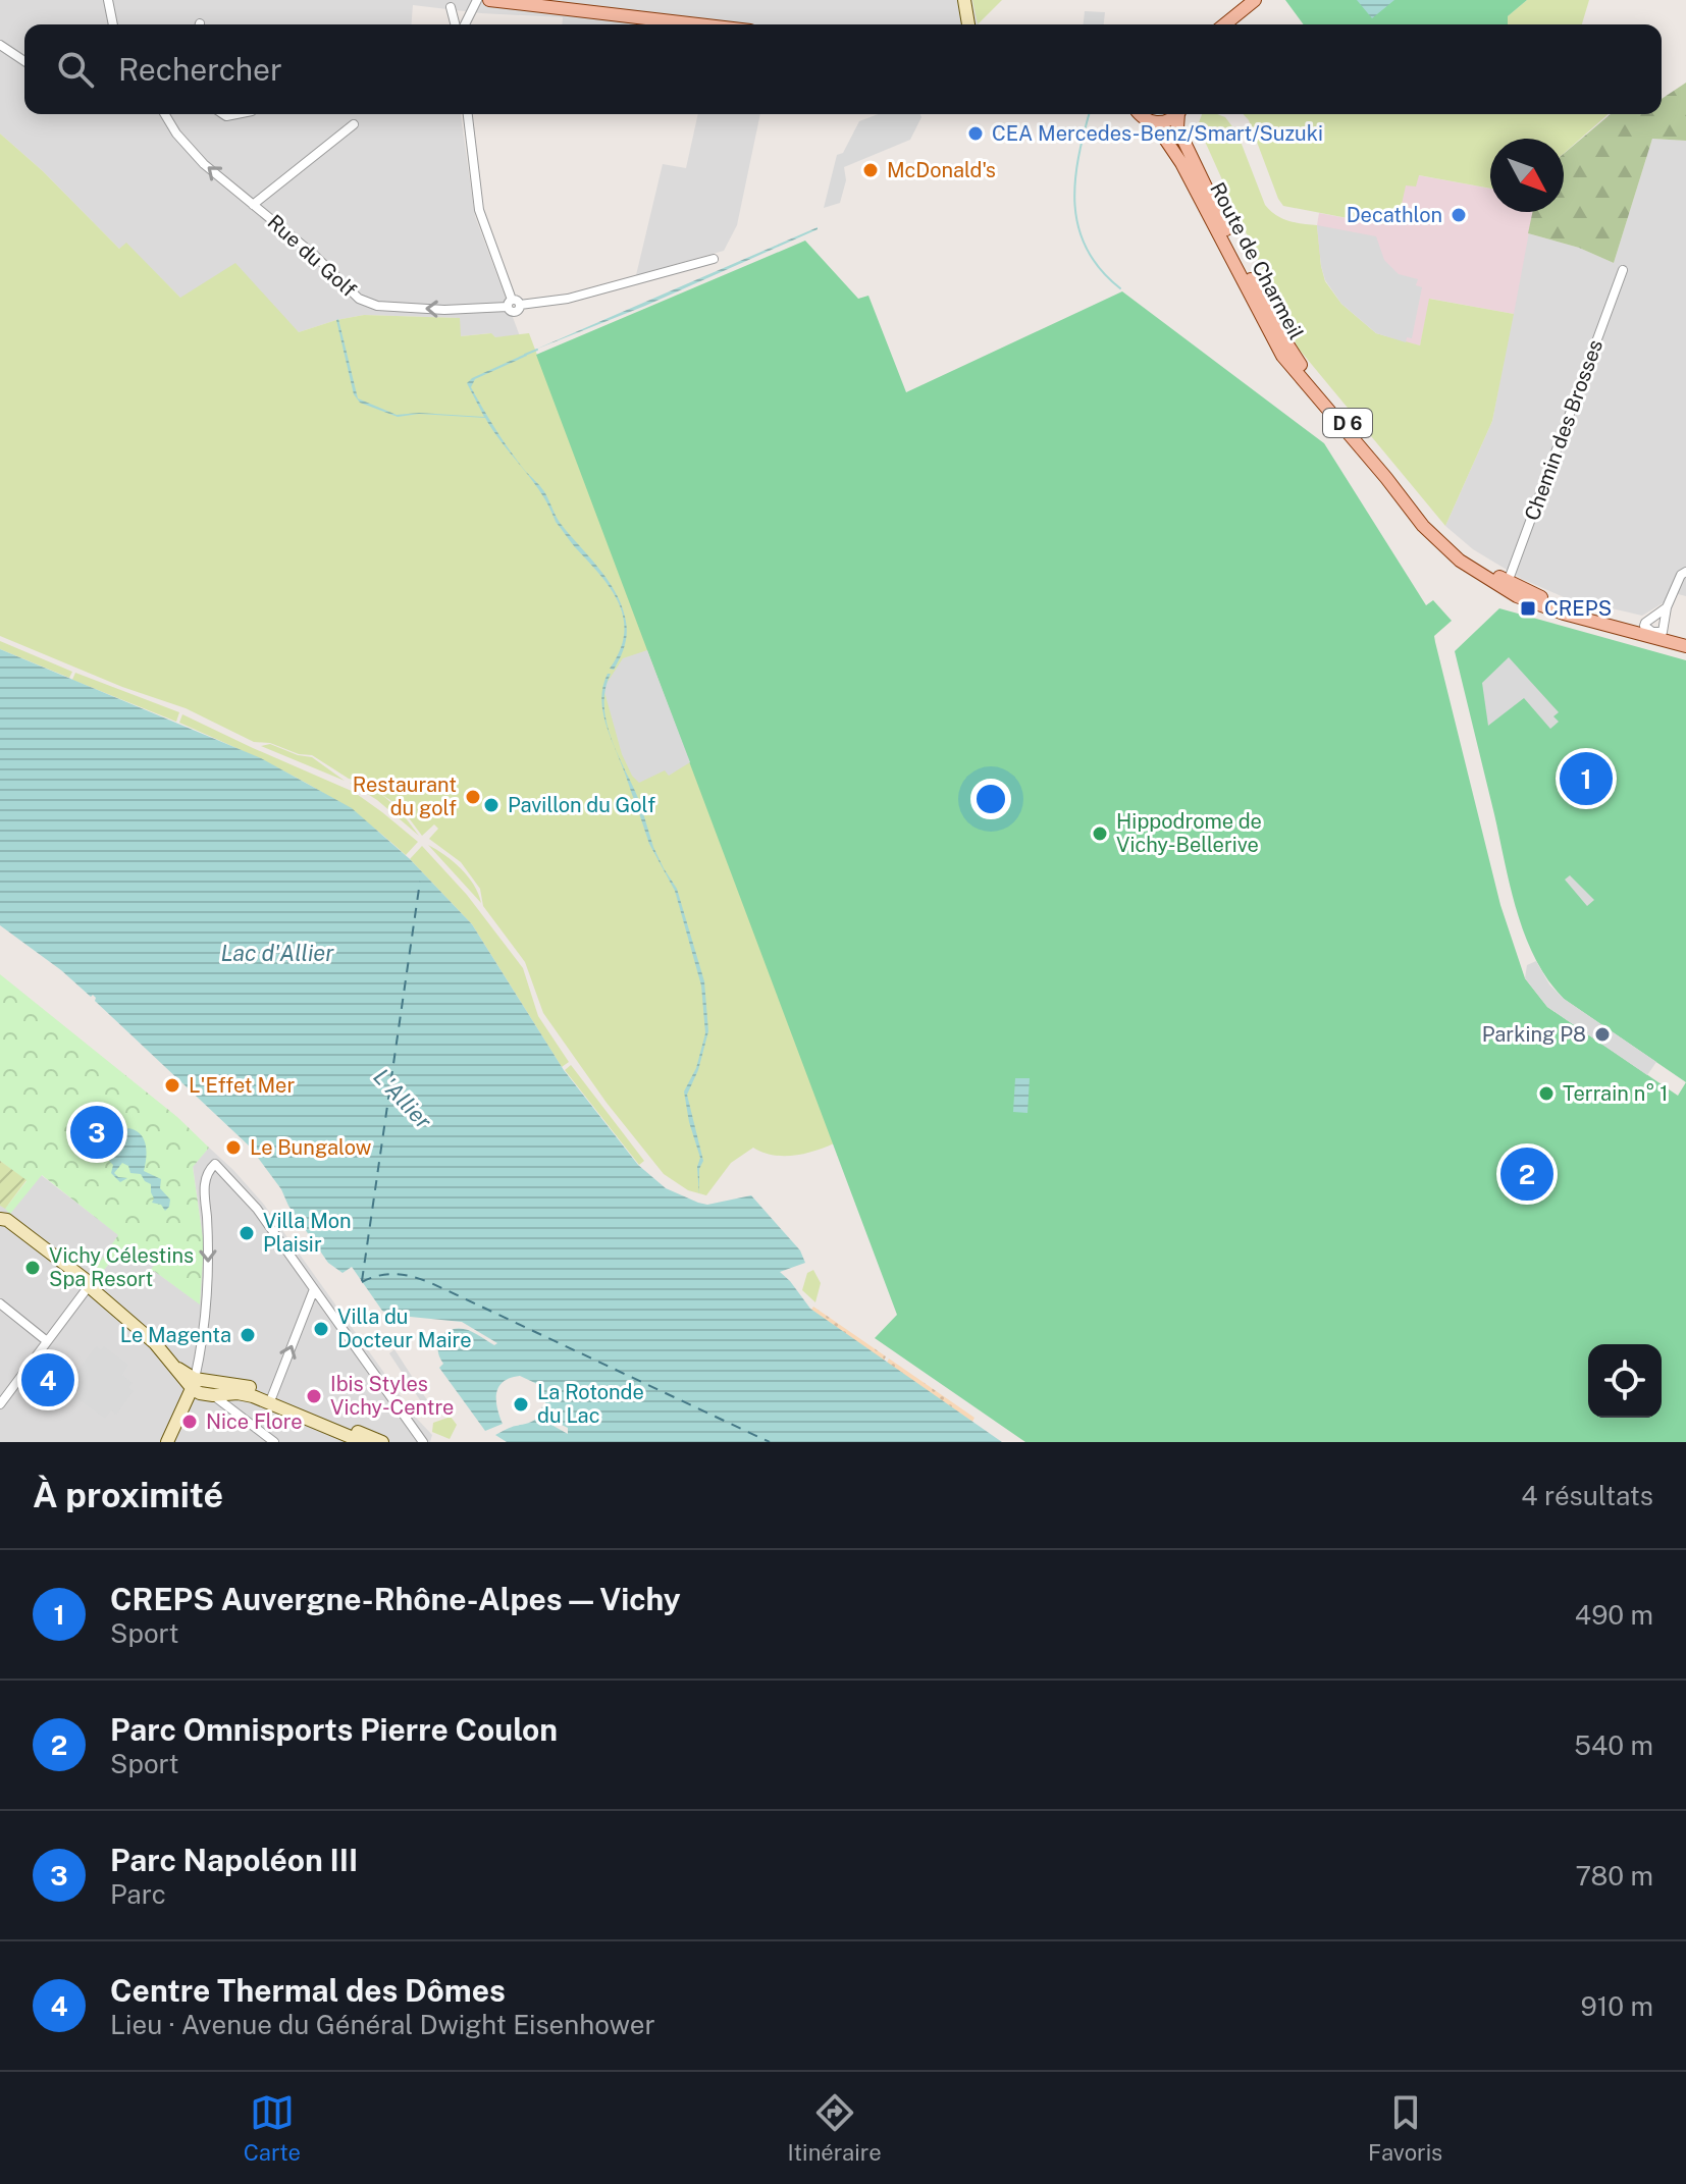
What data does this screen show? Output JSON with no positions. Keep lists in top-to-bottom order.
{
  "streets": {
    "main road": ["Route de Charmeil", "D 6"],
    "street": ["Rue du Golf", "Chemin des Brosses"]
  },
  "crossings": [
    ["Route de Charmeil", "Chemin des Brosses"]
  ],
  "one_way": ["Rue du Golf"],
  "water": ["Lac d'Allier", "L'Allier"],
  "places": {
    "other": [
      "CEA Mercedes-Benz/Smart/Suzuki",
      "McDonald's",
      "Decathlon",
      "Restaurant du golf",
      "Pavillon du Golf",
      "Hippodrome de Vichy-Bellerive",
      "Parking P8",
      "L'Effet Mer",
      "Terrain n° 1",
      "Le Bungalow",
      "Villa Mon Plaisir",
      "Vichy Célestins Spa Resort",
      "Villa du Docteur Maire",
      "Le Magenta",
      "Ibis Styles Vichy-Centre",
      "La Rotonde du Lac",
      "Nice Flore"
    ],
    "transit": ["CREPS"]
  },
  "north": "bottom right",
  "page": {
    "search": "Rechercher",
    "pins": [
      "1",
      "3",
      "2",
      "4"
    ],
    "heading": ["À proximité", "4 résultats"],
    "list": [
      {
        "mark": "1",
        "name": "CREPS Auvergne-Rhône-Alpes — Vichy",
        "note": "Sport",
        "value": "490 m"
      },
      {
        "mark": "2",
        "name": "Parc Omnisports Pierre Coulon",
        "note": "Sport",
        "value": "540 m"
      },
      {
        "mark": "3",
        "name": "Parc Napoléon III",
        "note": "Parc",
        "value": "780 m"
      },
      {
        "mark": "4",
        "name": "Centre Thermal des Dômes",
        "note": "Lieu · Avenue du Général Dwight Eisenhower",
        "value": "910 m"
      }
    ],
    "nav": ["Carte", "Itinéraire", "Favoris"]
  }
}
